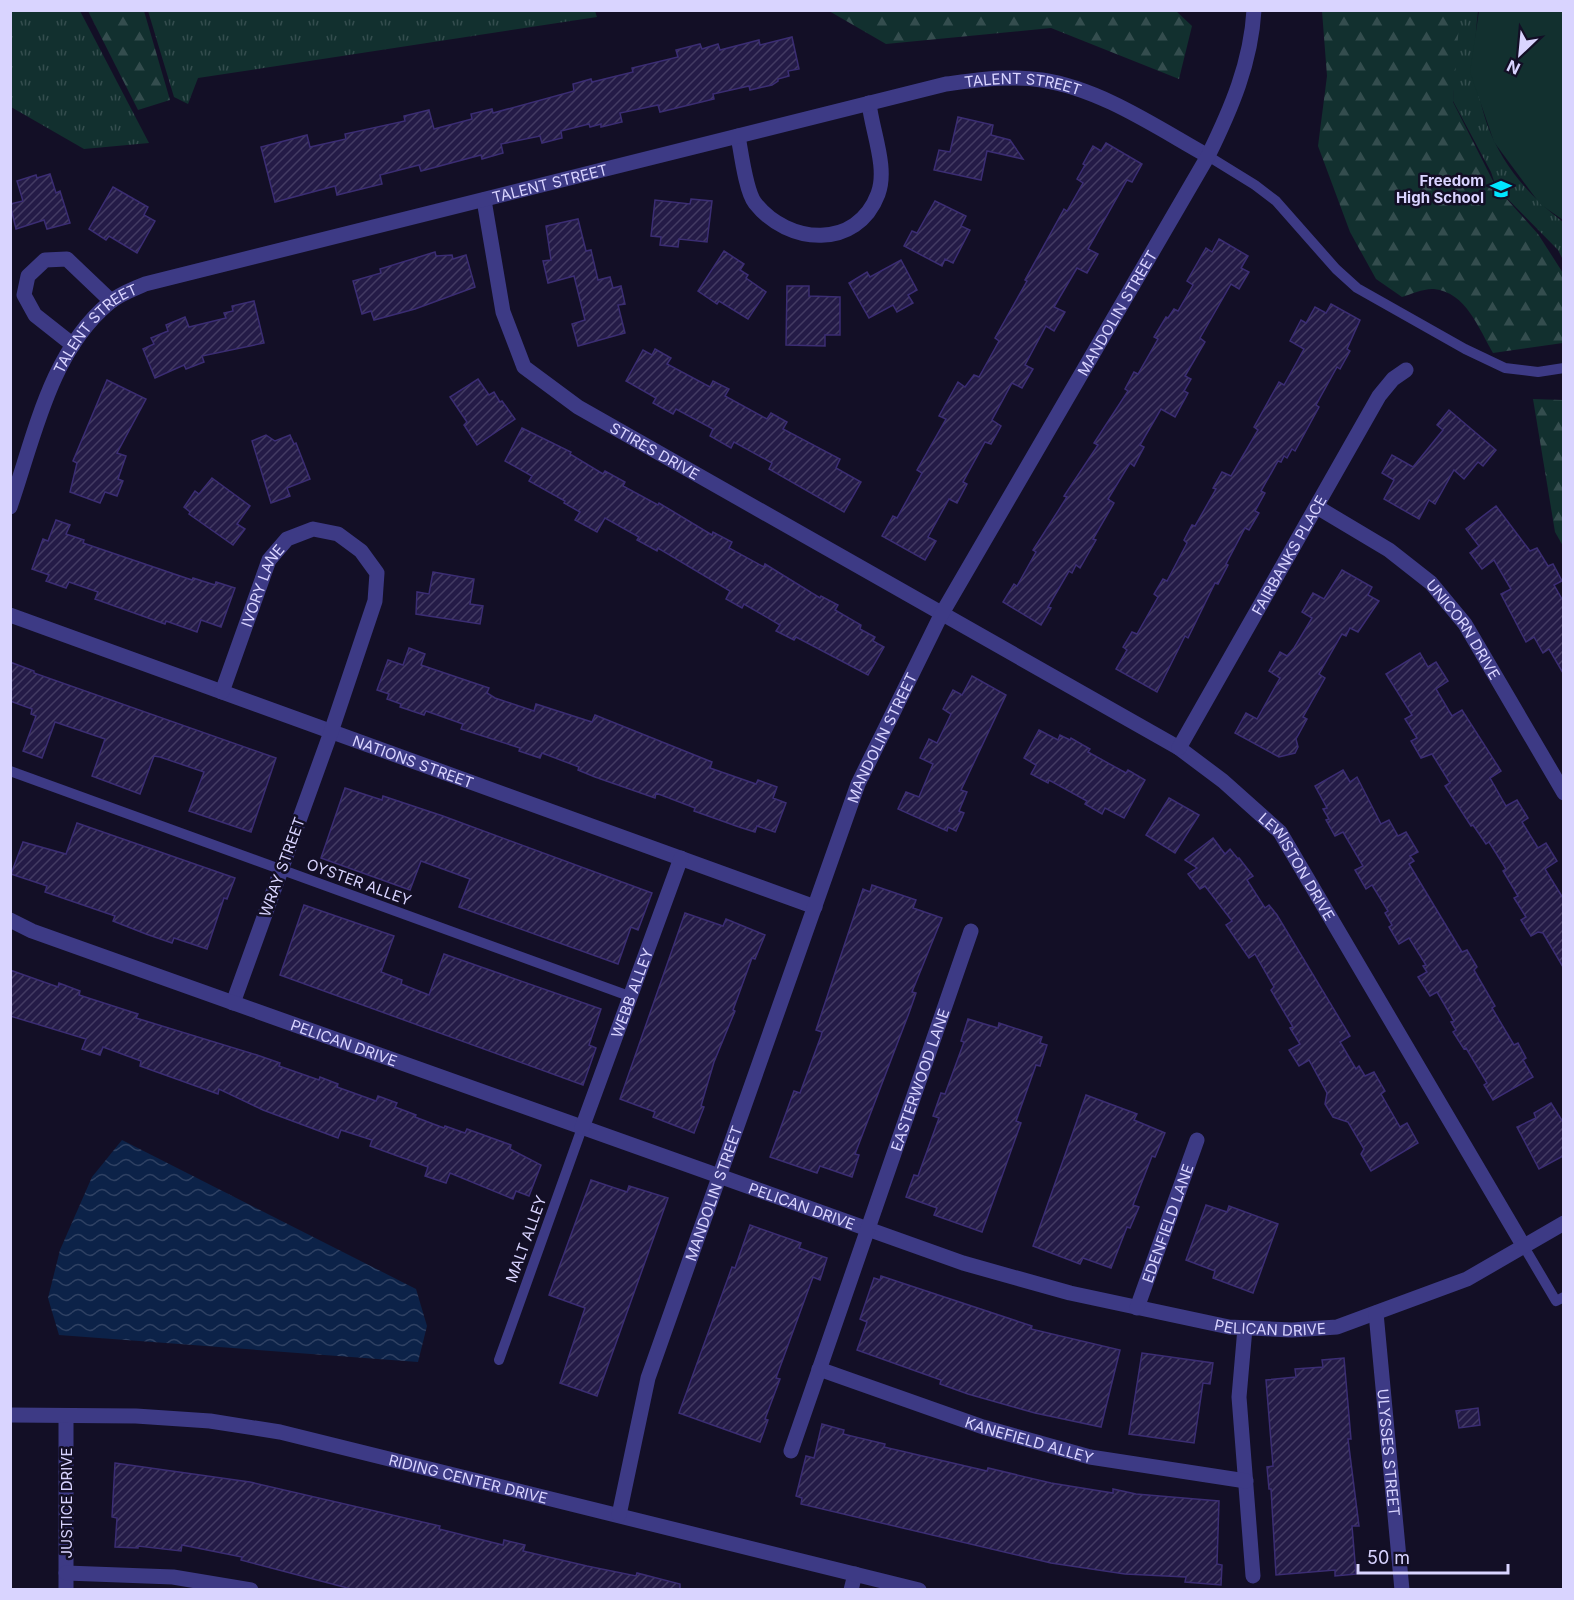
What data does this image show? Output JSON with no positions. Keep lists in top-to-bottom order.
{
  "streets": {
    "street": [
      "TALENT STREET",
      "MANDOLIN STREET",
      "STIRES DRIVE",
      "FAIRBANKS PLACE",
      "IVORY LANE",
      "UNICORN DRIVE",
      "NATIONS STREET",
      "WRAY STREET",
      "LEWISTON DRIVE",
      "WEBB ALLEY",
      "PELICAN DRIVE",
      "EASTERWOOD LANE",
      "EDENFIELD LANE",
      "KANEFIELD ALLEY",
      "ULYSSES STREET",
      "RIDING CENTER DRIVE",
      "JUSTICE DRIVE"
    ],
    "lane": ["OYSTER ALLEY", "MALT ALLEY"]
  },
  "crossings": [
    ["TALENT STREET", "MANDOLIN STREET"],
    ["TALENT STREET", "STIRES DRIVE"],
    ["MANDOLIN STREET", "STIRES DRIVE"],
    ["MANDOLIN STREET", "NATIONS STREET"],
    ["MANDOLIN STREET", "LEWISTON DRIVE"],
    ["MANDOLIN STREET", "PELICAN DRIVE"],
    ["MANDOLIN STREET", "RIDING CENTER DRIVE"],
    ["STIRES DRIVE", "LEWISTON DRIVE"],
    ["FAIRBANKS PLACE", "UNICORN DRIVE"],
    ["FAIRBANKS PLACE", "LEWISTON DRIVE"],
    ["IVORY LANE", "NATIONS STREET"],
    ["IVORY LANE", "WRAY STREET"],
    ["NATIONS STREET", "WRAY STREET"],
    ["NATIONS STREET", "WEBB ALLEY"],
    ["WRAY STREET", "OYSTER ALLEY"],
    ["WRAY STREET", "PELICAN DRIVE"],
    ["LEWISTON DRIVE", "PELICAN DRIVE"],
    ["OYSTER ALLEY", "WEBB ALLEY"],
    ["WEBB ALLEY", "PELICAN DRIVE"],
    ["WEBB ALLEY", "MALT ALLEY"],
    ["PELICAN DRIVE", "EASTERWOOD LANE"],
    ["PELICAN DRIVE", "EDENFIELD LANE"],
    ["PELICAN DRIVE", "MALT ALLEY"],
    ["PELICAN DRIVE", "ULYSSES STREET"],
    ["RIDING CENTER DRIVE", "JUSTICE DRIVE"]
  ],
  "places": {
    "school or university": ["Freedom High School"]
  },
  "scale_bar": "50 m",
  "north": "bottom left"
}
